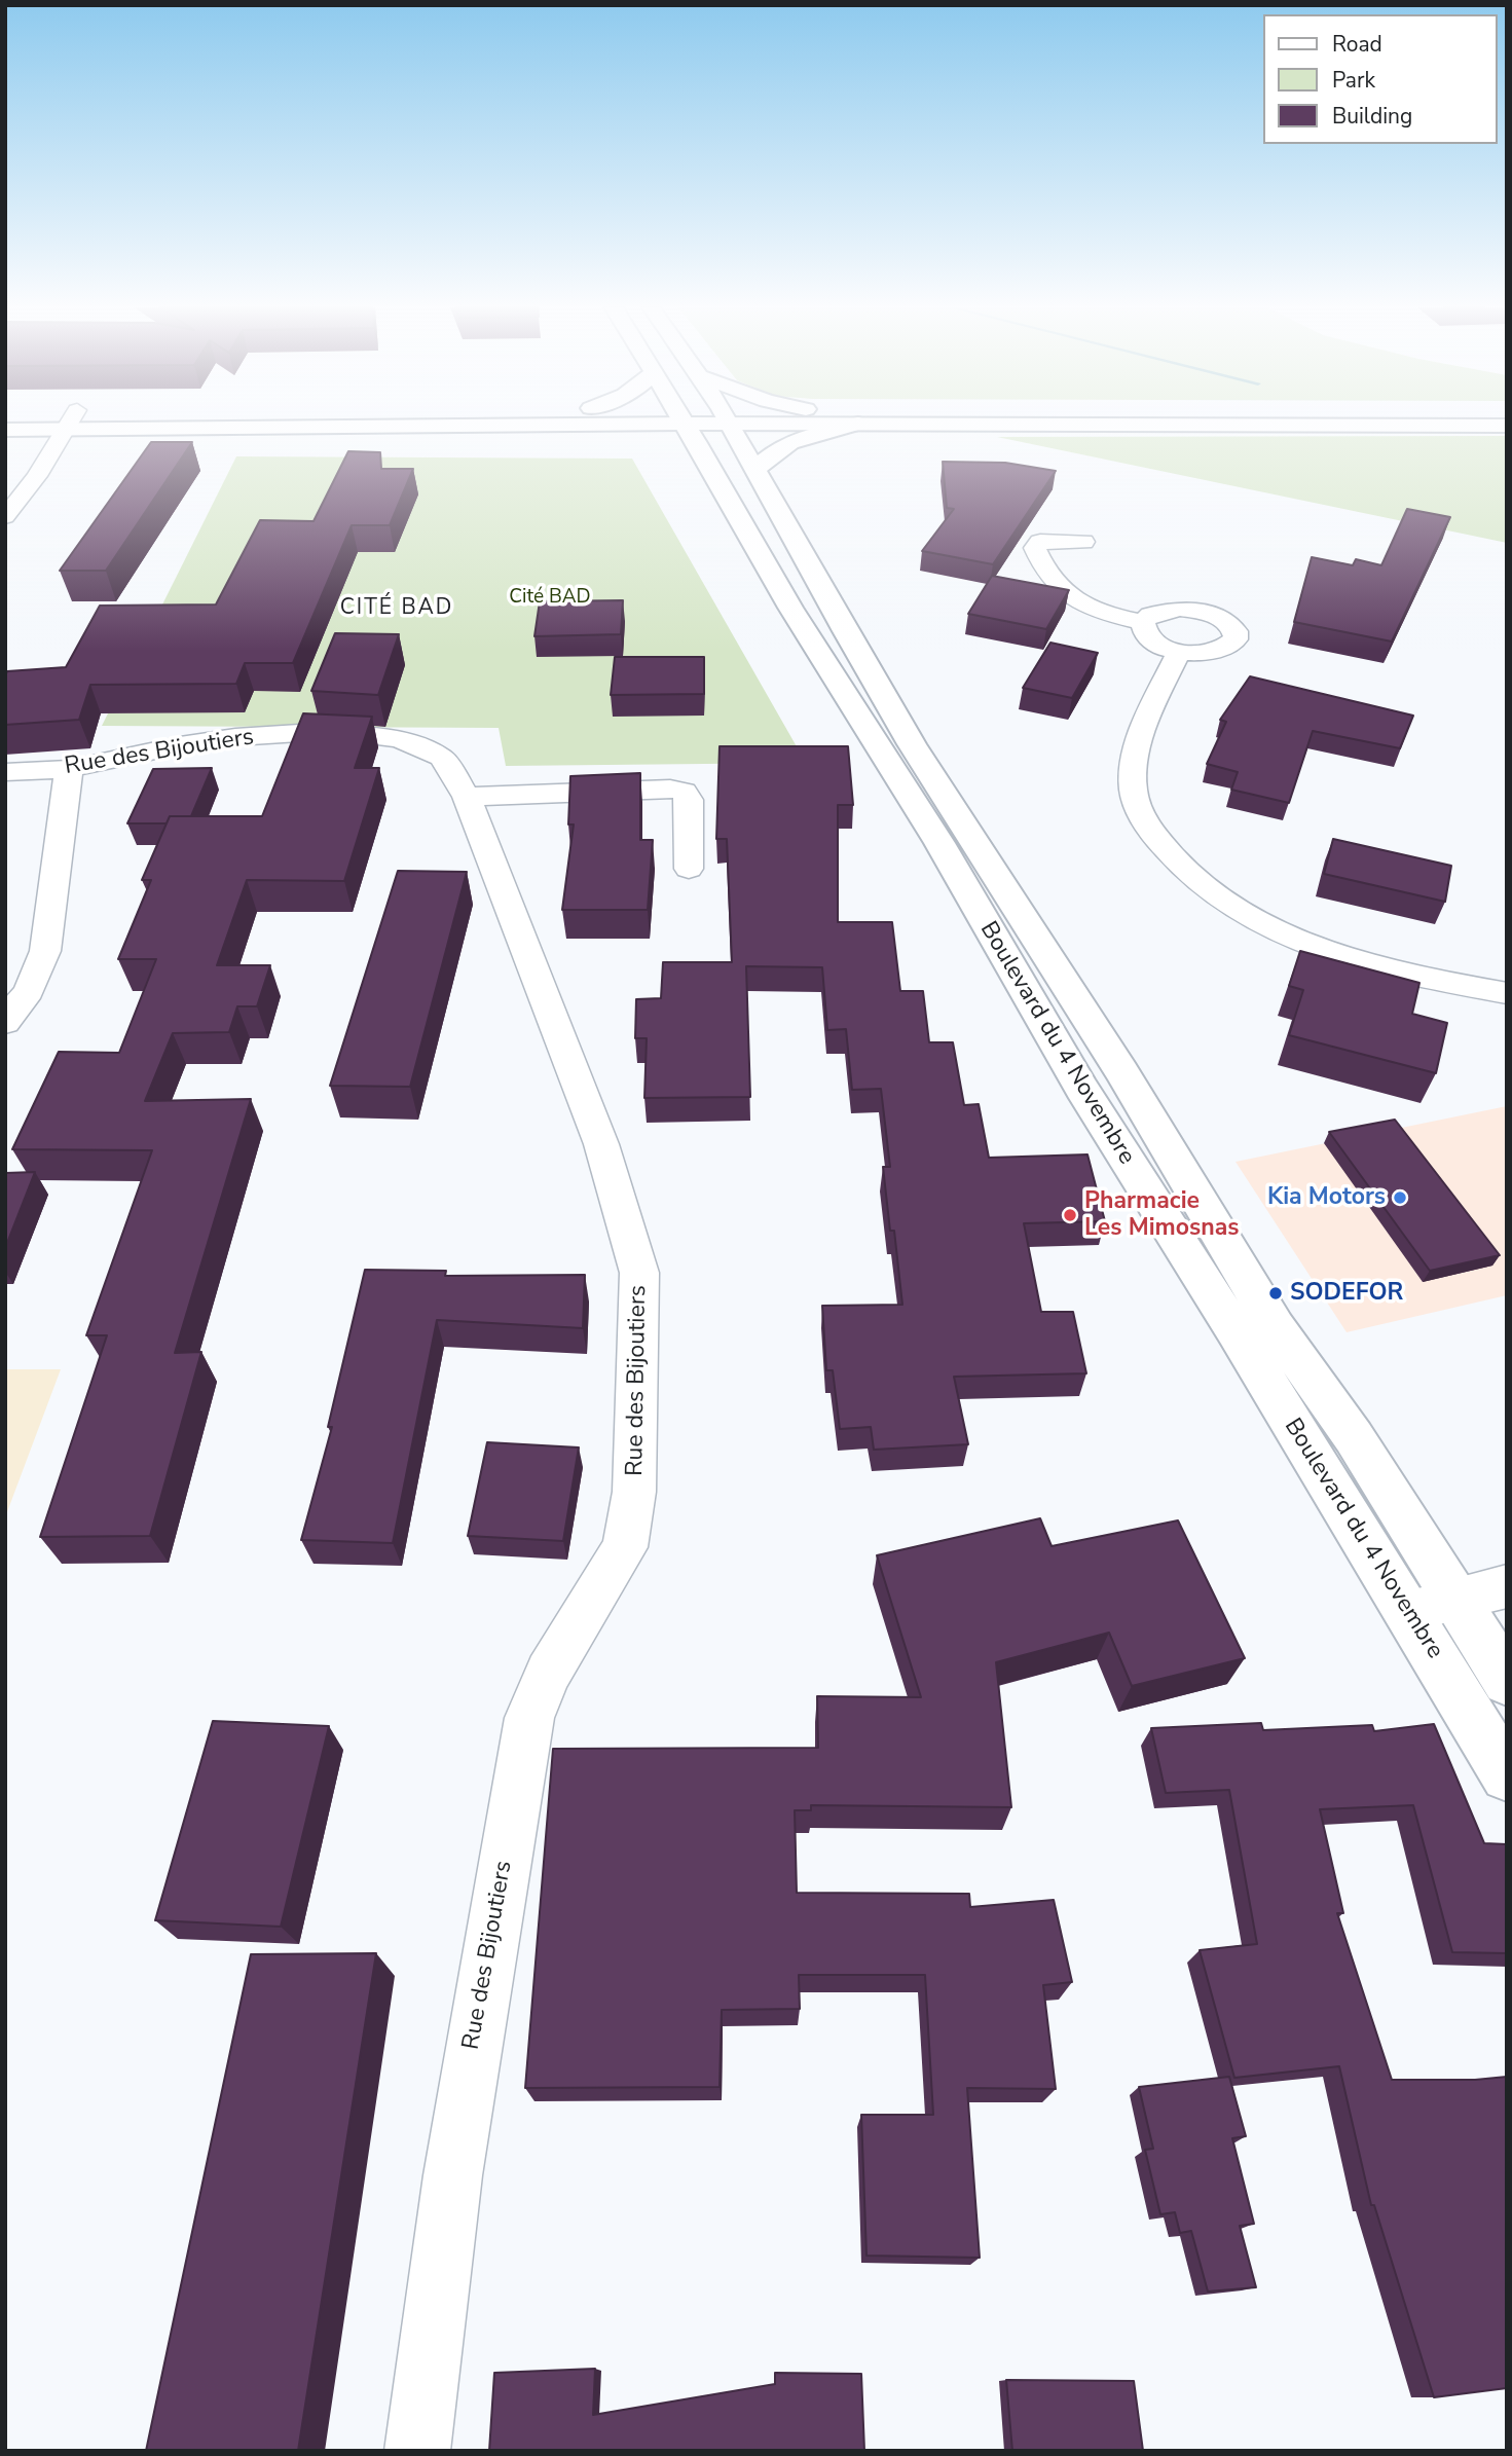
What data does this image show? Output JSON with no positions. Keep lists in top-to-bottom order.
{
  "streets": {
    "main road": ["Boulevard du 4 Novembre"],
    "street": ["Rue des Bijoutiers"]
  },
  "districts": ["CITÉ BAD"],
  "parks": ["Cité BAD"],
  "places": ["Kia Motors", "Pharmacie Les Mimosnas", "SODEFOR"],
  "legend": ["Road", "Park", "Building"]
}
